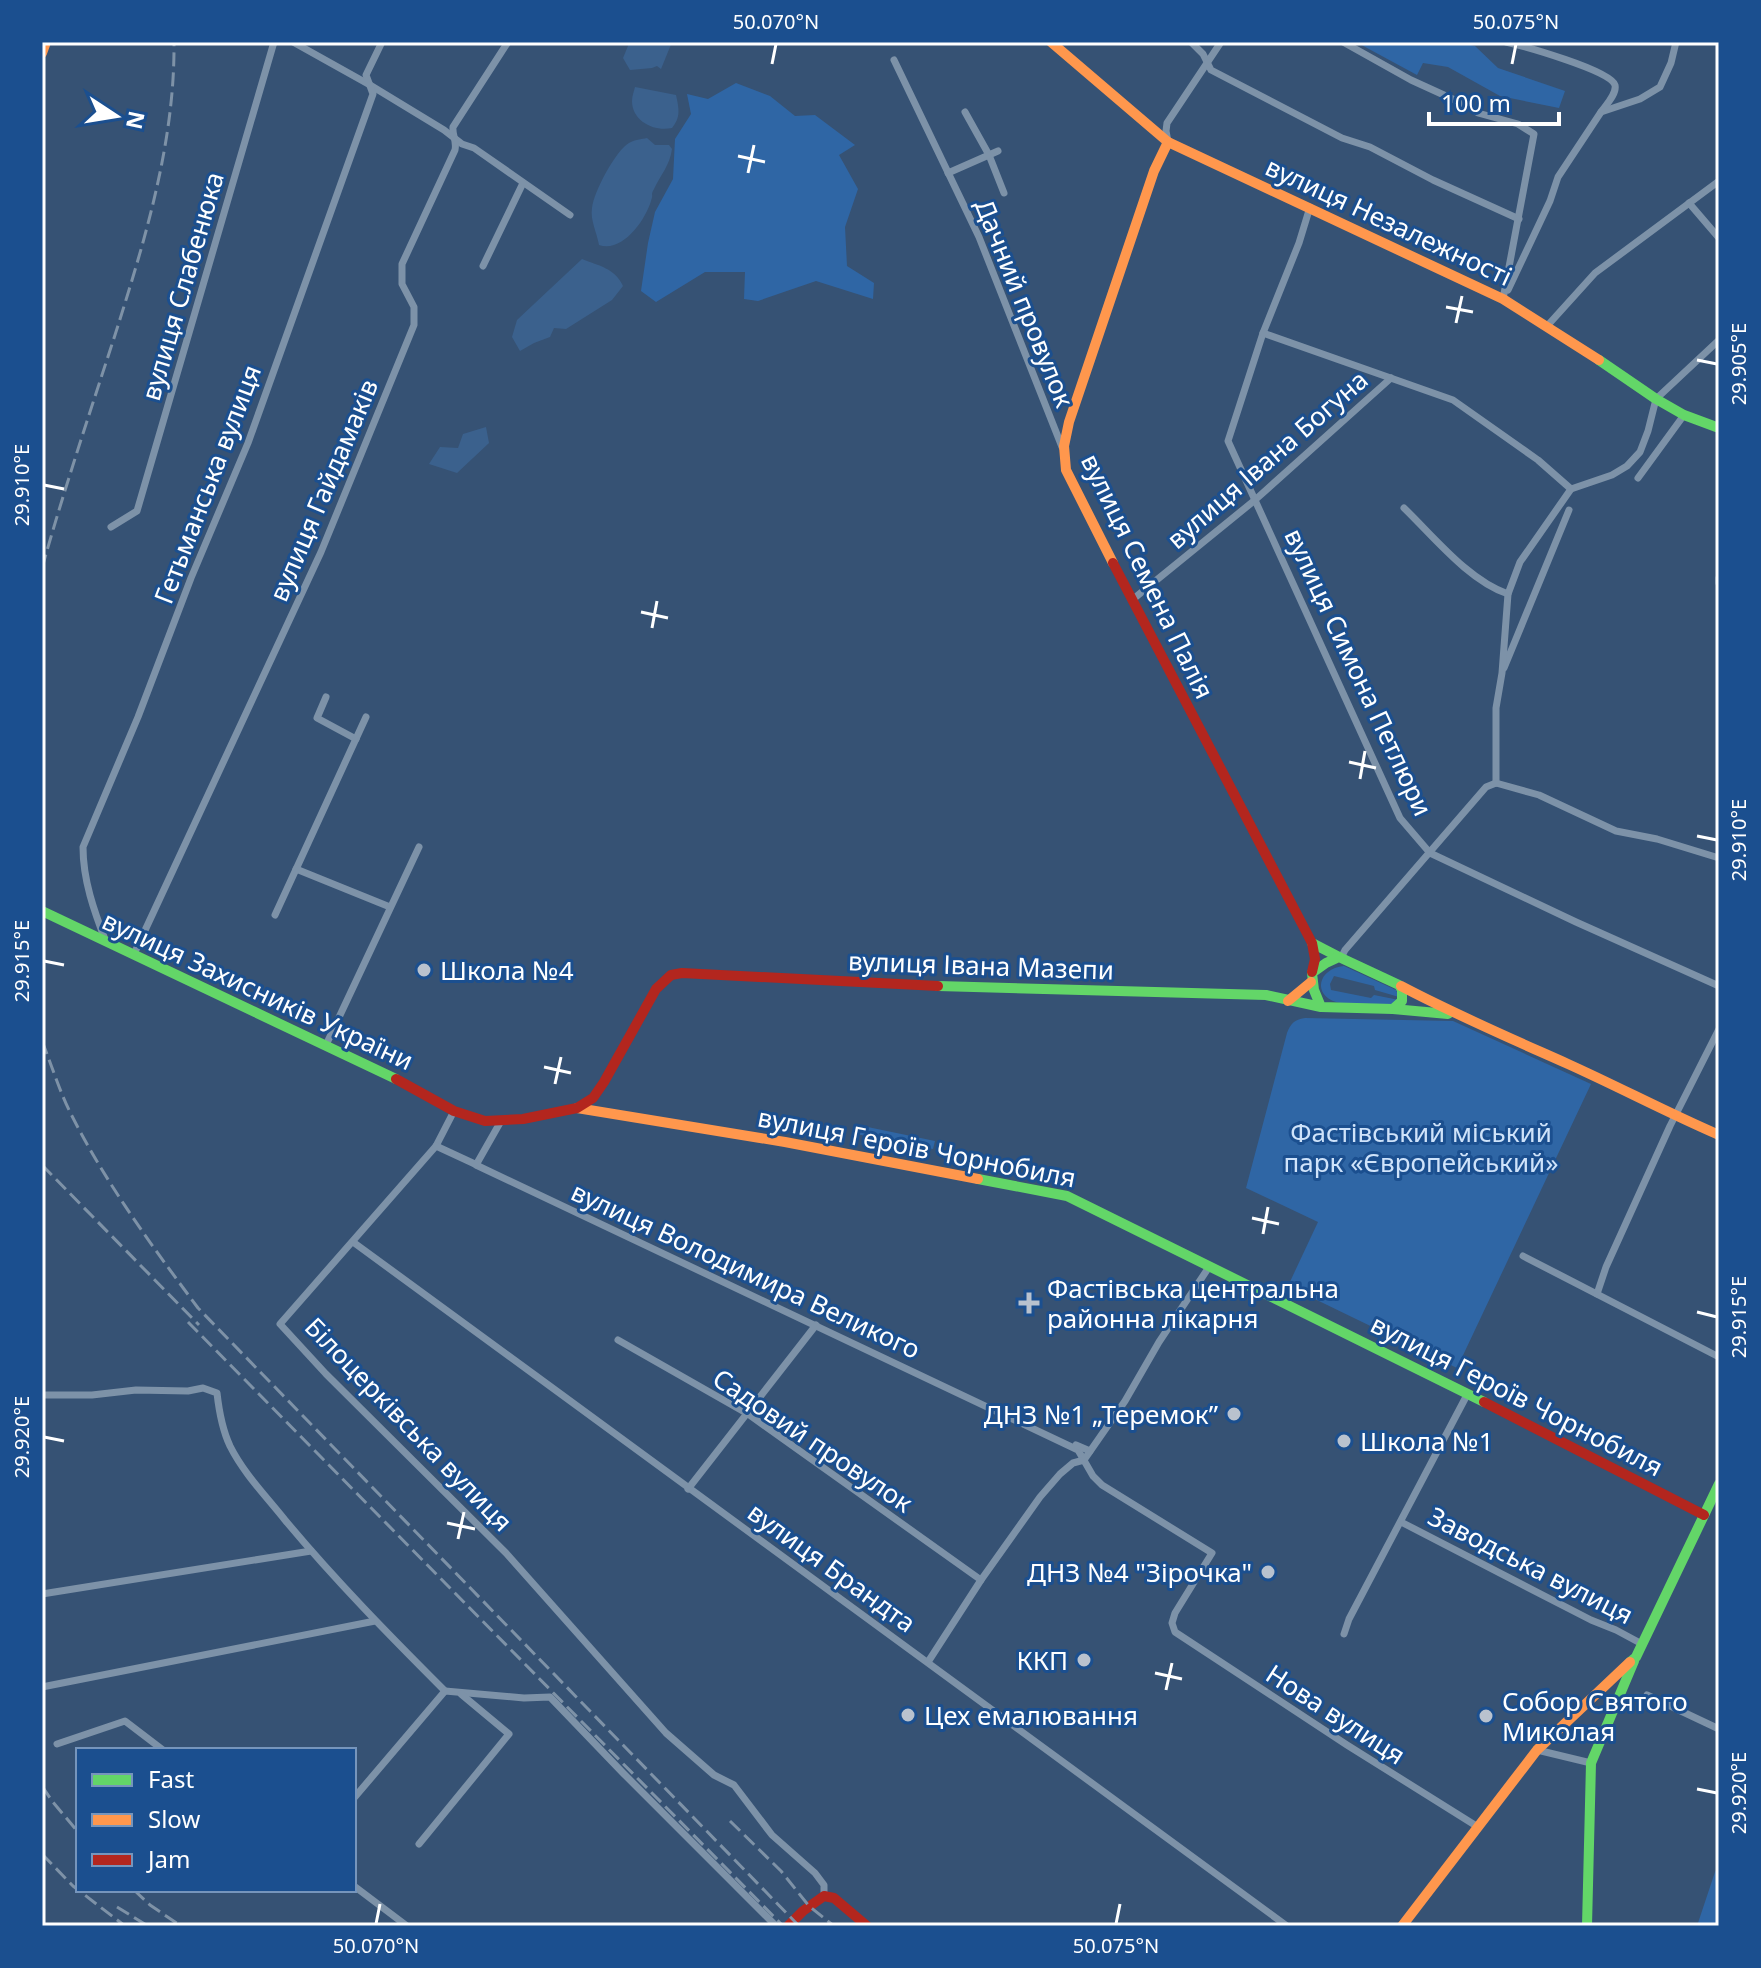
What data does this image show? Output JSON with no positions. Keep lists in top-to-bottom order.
{
  "streets": {
    "street": [
      "вулиця Незалежності",
      "вулиця Слабенюка",
      "Дачний провулок",
      "вулиця Івана Богуна",
      "Гетьманська вулиця",
      "вулиця Гайдамаків",
      "вулиця Семена Палія",
      "вулиця Симона Петлюри",
      "вулиця Івана Мазепи",
      "вулиця Захисників України",
      "вулиця Героїв Чорнобиля",
      "вулиця Володимира Великого",
      "Білоцерківська вулиця",
      "Садовий провулок",
      "Заводська вулиця",
      "вулиця Брандта",
      "Нова вулиця"
    ]
  },
  "crossings": [
    ["вулиця Незалежності", "вулиця Семена Палія"],
    ["вулиця Незалежності", "вулиця Симона Петлюри"],
    ["Дачний провулок", "вулиця Семена Палія"],
    ["вулиця Івана Богуна", "вулиця Семена Палія"],
    ["вулиця Івана Богуна", "вулиця Симона Петлюри"],
    ["Гетьманська вулиця", "вулиця Захисників України"],
    ["вулиця Гайдамаків", "вулиця Захисників України"],
    ["вулиця Івана Мазепи", "вулиця Героїв Чорнобиля"],
    ["вулиця Захисників України", "Білоцерківська вулиця"],
    ["вулиця Володимира Великого", "Білоцерківська вулиця"],
    ["вулиця Володимира Великого", "Нова вулиця"],
    ["Білоцерківська вулиця", "вулиця Брандта"]
  ],
  "parks": ["Фастівський міський парк «Європейський»"],
  "places": {
    "other": [
      "Школа №4",
      "ДНЗ №1 „Теремок”",
      "Школа №1",
      "ДНЗ №4 \"Зірочка\"",
      "ККП",
      "Цех емалювання",
      "Собор Святого Миколая"
    ],
    "health": ["Фастівська центральна районна лікарня"]
  },
  "legend": ["Fast", "Slow", "Jam"],
  "scale_bar": "100 m",
  "north": "right",
  "coordinates": [
    "50.070°N",
    "50.075°N",
    "29.905°E",
    "29.910°E",
    "29.915°E",
    "29.920°E"
  ]
}
